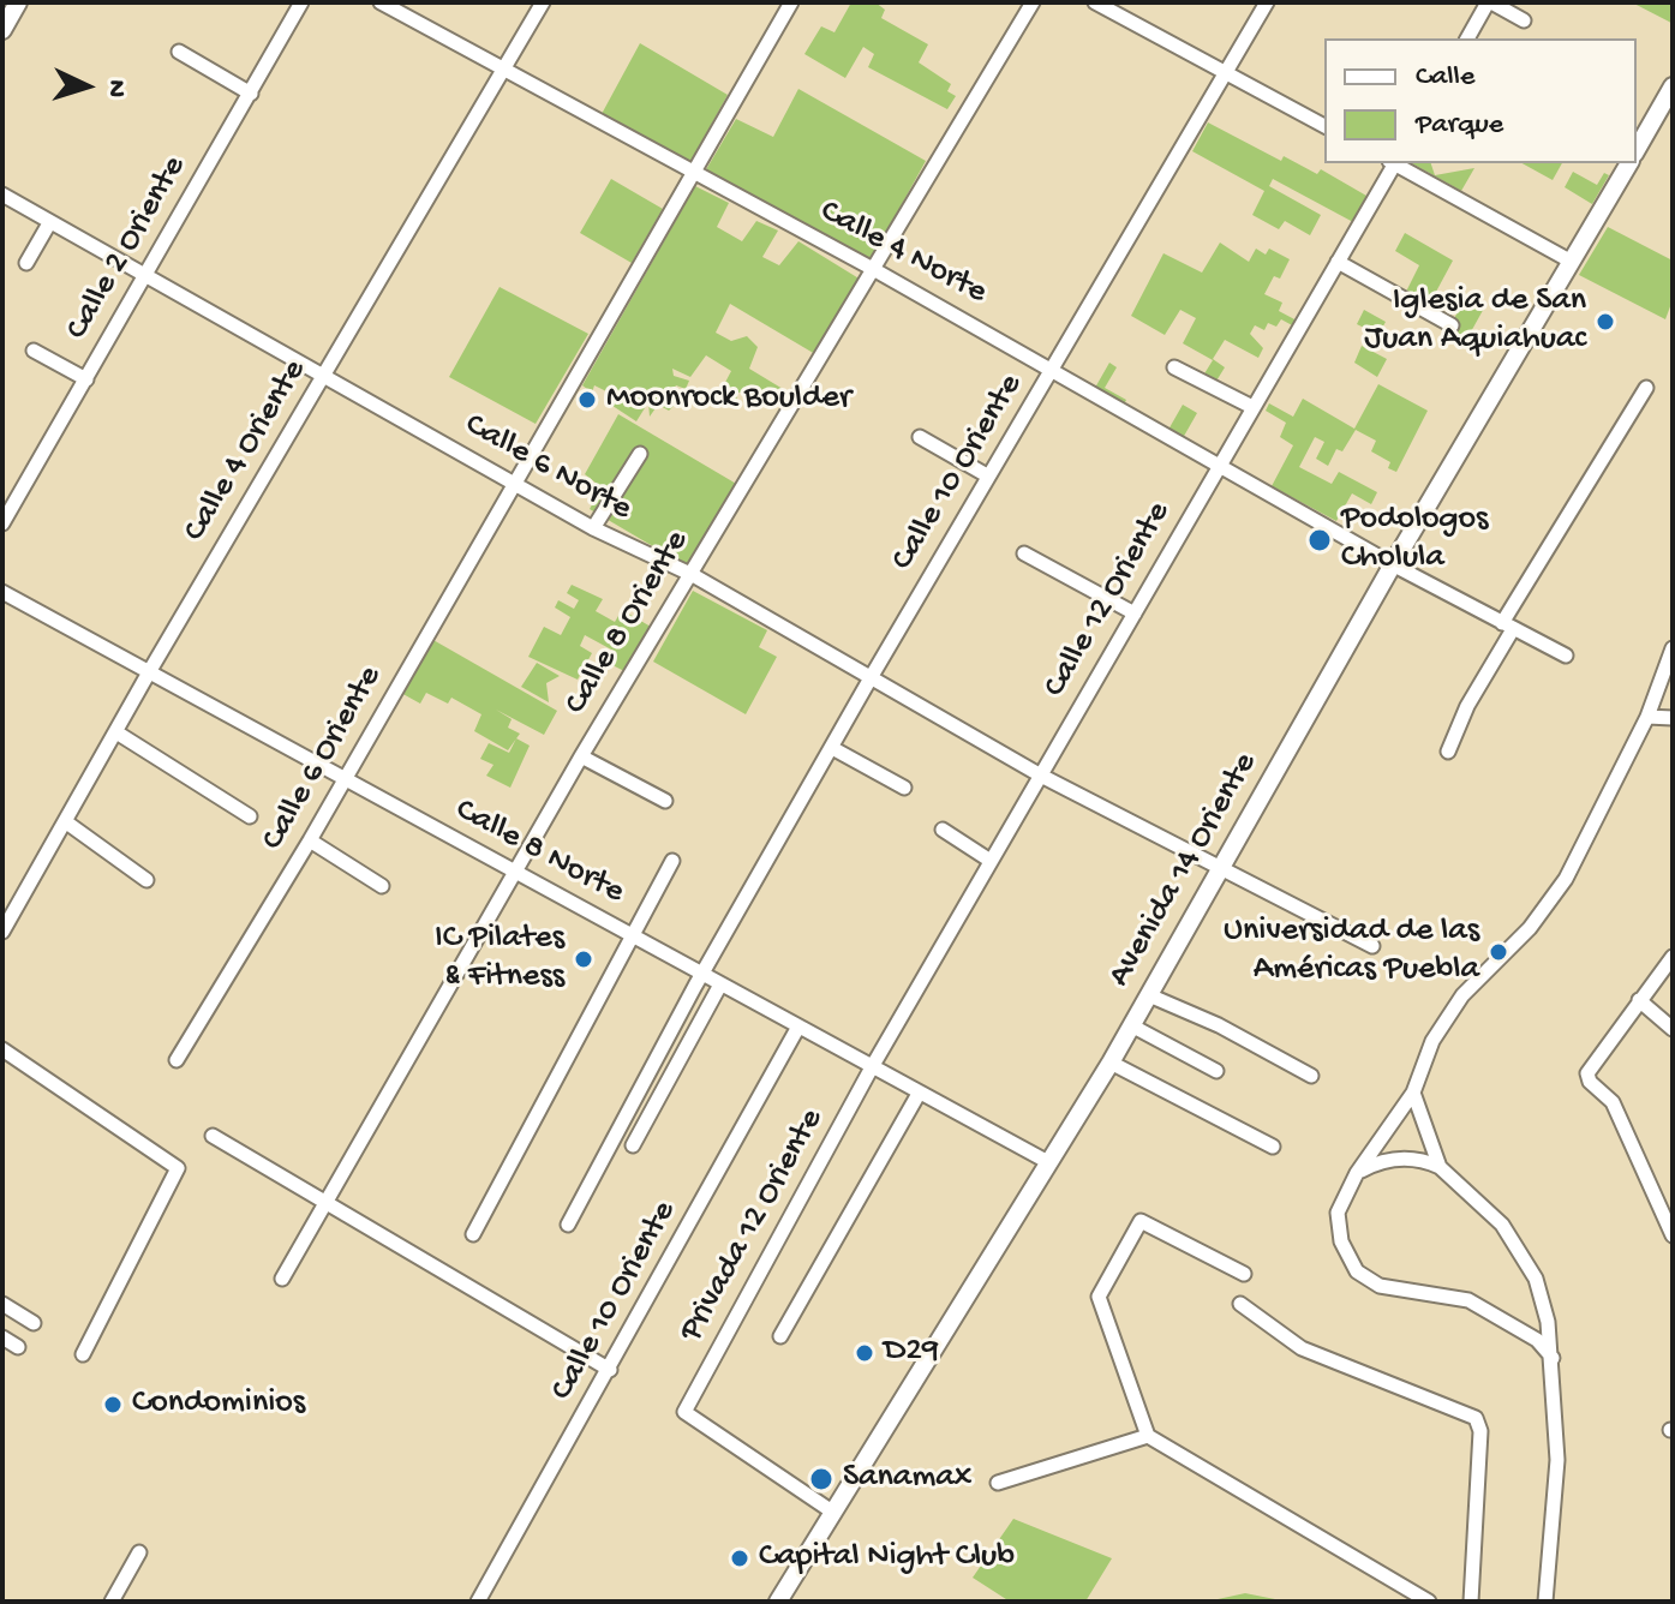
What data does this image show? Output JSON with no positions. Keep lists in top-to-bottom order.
{
  "streets": {
    "main road": ["Avenida 14 Oriente"],
    "street": [
      "Calle 2 Oriente",
      "Calle 4 Norte",
      "Calle 4 Oriente",
      "Calle 6 Norte",
      "Calle 10 Oriente",
      "Calle 12 Oriente",
      "Calle 8 Oriente",
      "Calle 6 Oriente",
      "Calle 8 Norte",
      "Privada 12 Oriente"
    ]
  },
  "crossings": [
    ["Calle 2 Oriente", "Calle 6 Norte"],
    ["Calle 4 Norte", "Calle 4 Oriente"],
    ["Calle 4 Norte", "Calle 10 Oriente"],
    ["Calle 4 Norte", "Calle 12 Oriente"],
    ["Calle 4 Norte", "Calle 8 Oriente"],
    ["Calle 4 Norte", "Calle 6 Oriente"],
    ["Calle 4 Norte", "Avenida 14 Oriente"],
    ["Calle 4 Oriente", "Calle 6 Norte"],
    ["Calle 4 Oriente", "Calle 8 Norte"],
    ["Calle 6 Norte", "Calle 10 Oriente"],
    ["Calle 6 Norte", "Calle 12 Oriente"],
    ["Calle 6 Norte", "Calle 8 Oriente"],
    ["Calle 6 Norte", "Calle 6 Oriente"],
    ["Calle 6 Norte", "Avenida 14 Oriente"],
    ["Calle 10 Oriente", "Calle 8 Norte"],
    ["Calle 12 Oriente", "Calle 8 Norte"],
    ["Calle 12 Oriente", "Privada 12 Oriente"],
    ["Calle 8 Oriente", "Calle 8 Norte"],
    ["Calle 6 Oriente", "Calle 8 Norte"],
    ["Calle 8 Norte", "Avenida 14 Oriente"],
    ["Calle 8 Norte", "Privada 12 Oriente"],
    ["Avenida 14 Oriente", "Privada 12 Oriente"]
  ],
  "places": [
    "Iglesia de San Juan Aquiahuac",
    "Moonrock Boulder",
    "Podologos Cholula",
    "Universidad de las Américas Puebla",
    "IC Pilates & Fitness",
    "D29",
    "Condominios",
    "Sanamax",
    "Capital Night Club"
  ],
  "legend": ["Calle", "Parque"],
  "north": "right"
}
